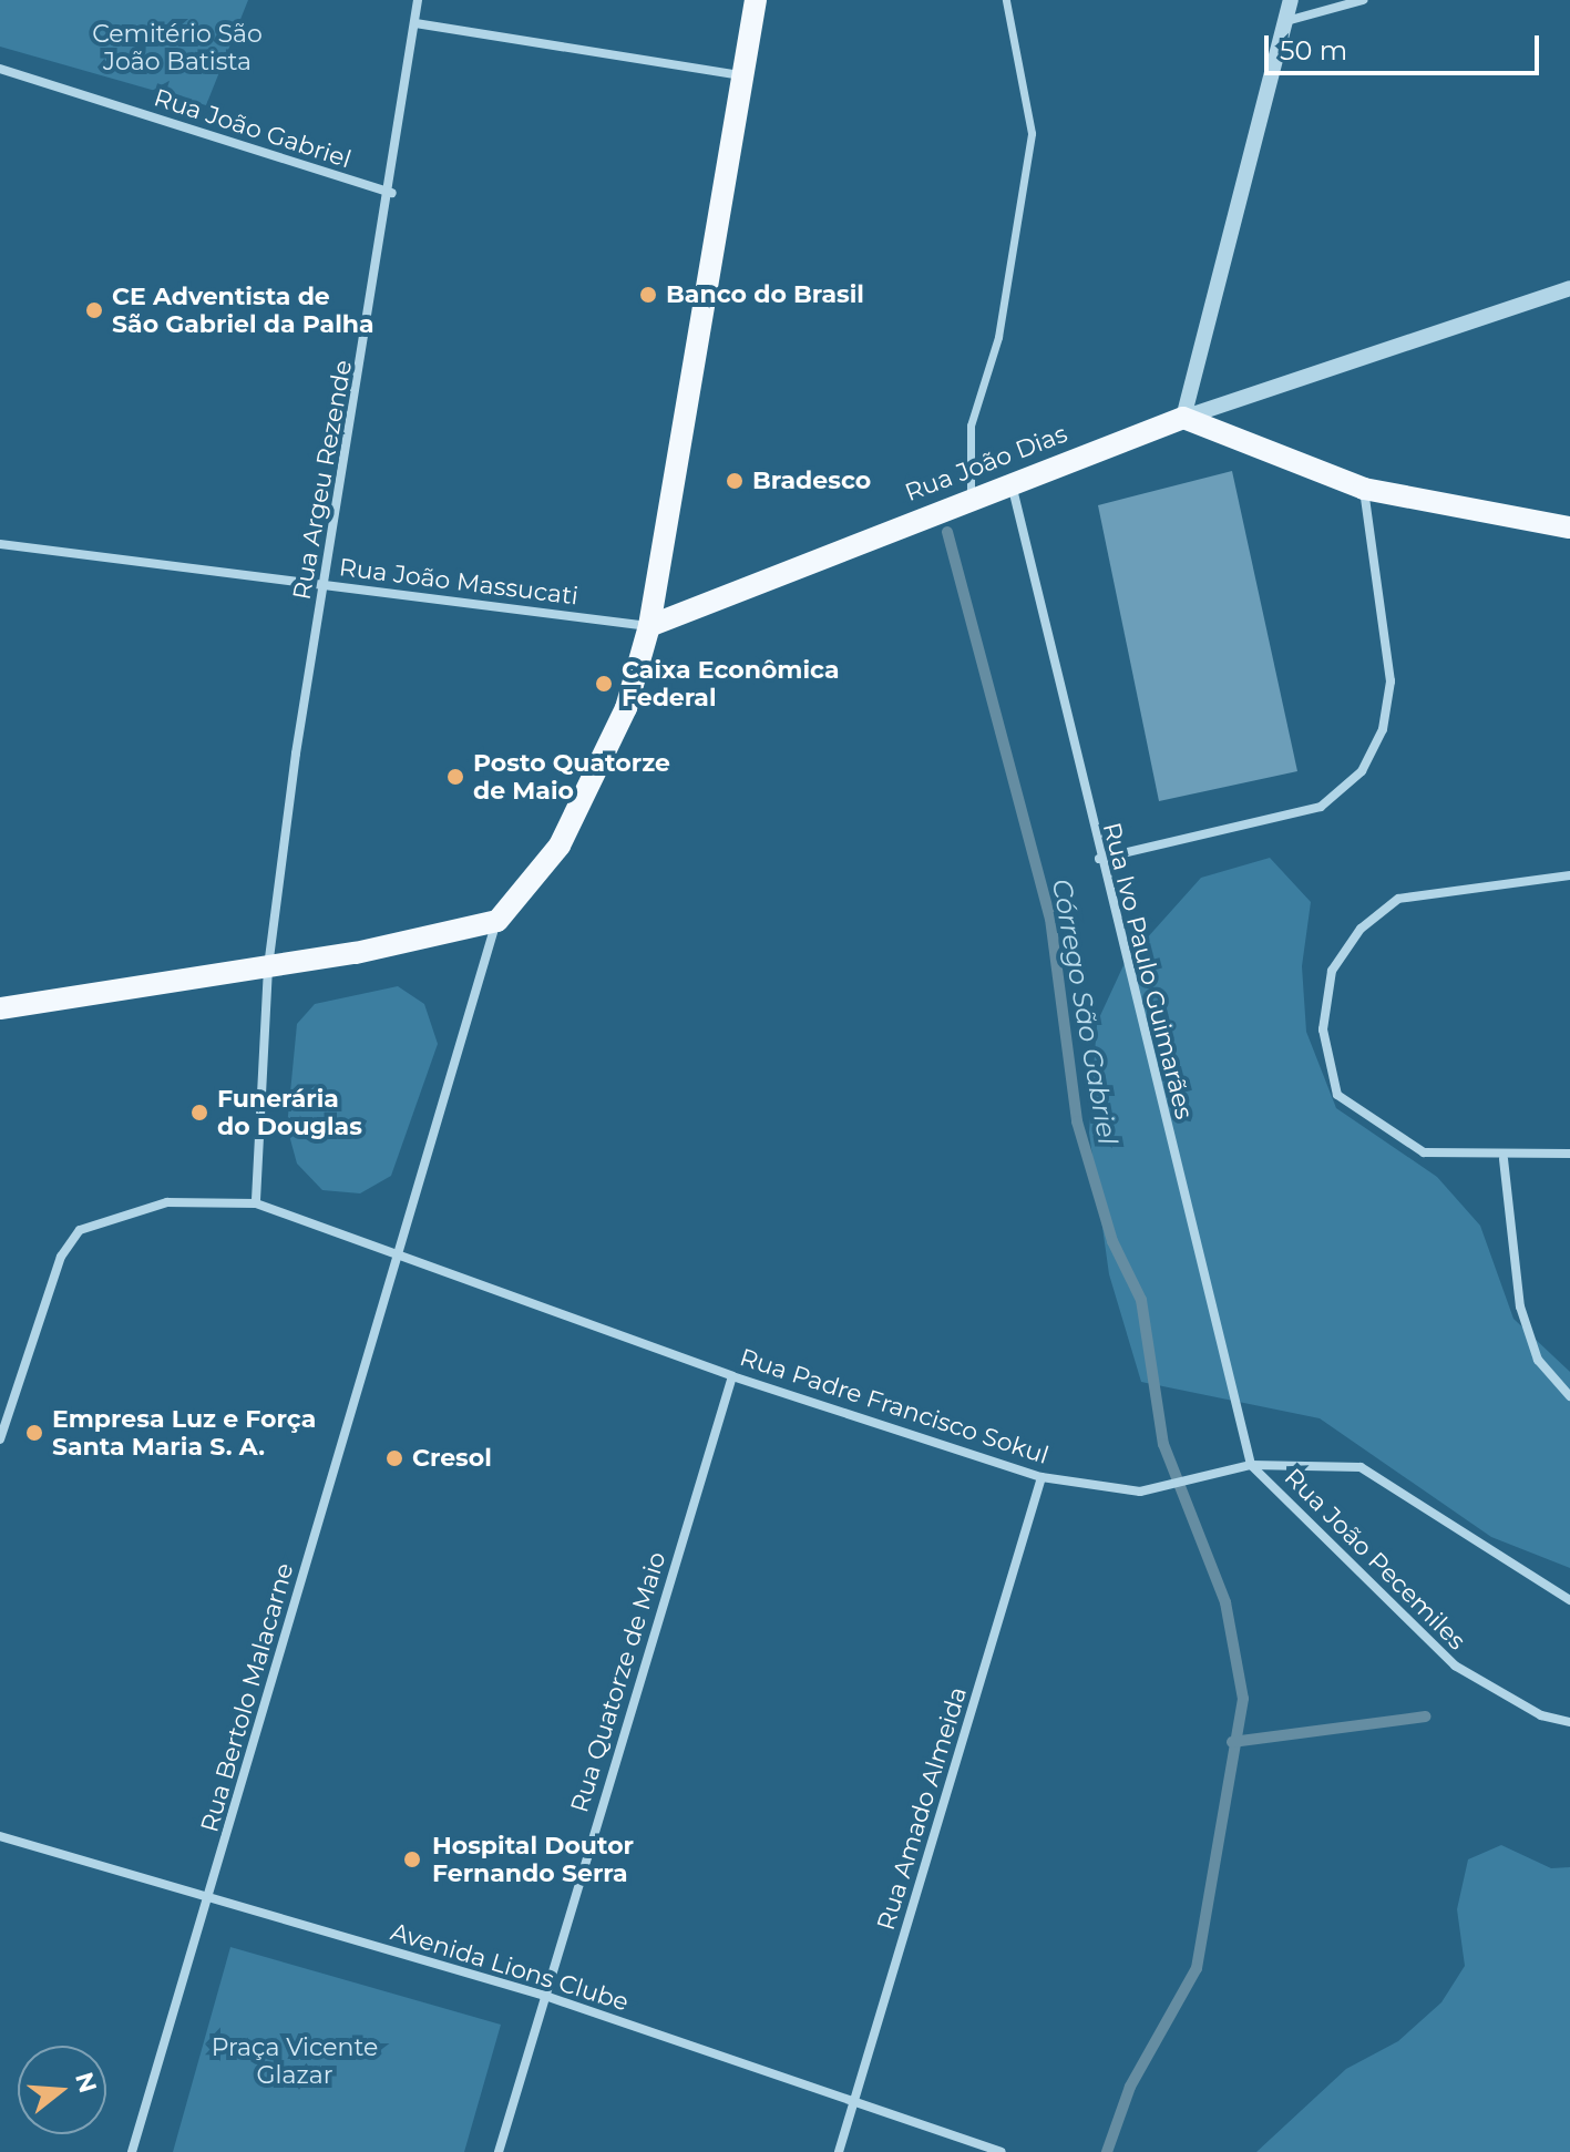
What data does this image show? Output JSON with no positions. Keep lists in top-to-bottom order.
{
  "streets": {
    "main road": ["Rua João Dias"],
    "street": [
      "Rua João Gabriel",
      "Rua Argeu Rezende",
      "Rua João Massucati",
      "Rua Ivo Paulo Guimarães",
      "Rua Padre Francisco Sokul",
      "Rua João Pecemiles",
      "Rua Quatorze de Maio",
      "Rua Bertolo Malacarne",
      "Rua Amado Almeida",
      "Avenida Lions Clube"
    ]
  },
  "crossings": [
    ["Rua João Gabriel", "Rua Argeu Rezende"],
    ["Rua João Dias", "Rua João Massucati"],
    ["Rua João Dias", "Rua Ivo Paulo Guimarães"],
    ["Rua Argeu Rezende", "Rua João Massucati"],
    ["Rua Argeu Rezende", "Rua Padre Francisco Sokul"],
    ["Rua Ivo Paulo Guimarães", "Rua Padre Francisco Sokul"],
    ["Rua Ivo Paulo Guimarães", "Rua João Pecemiles"],
    ["Rua Padre Francisco Sokul", "Rua João Pecemiles"],
    ["Rua Padre Francisco Sokul", "Rua Quatorze de Maio"],
    ["Rua Padre Francisco Sokul", "Rua Bertolo Malacarne"],
    ["Rua Padre Francisco Sokul", "Rua Amado Almeida"],
    ["Rua Quatorze de Maio", "Avenida Lions Clube"],
    ["Rua Bertolo Malacarne", "Avenida Lions Clube"],
    ["Rua Amado Almeida", "Avenida Lions Clube"]
  ],
  "water": ["Córrego São Gabriel"],
  "parks": ["Cemitério São João Batista", "Praça Vicente Glazar"],
  "places": [
    "Banco do Brasil",
    "CE Adventista de São Gabriel da Palha",
    "Bradesco",
    "Caixa Econômica Federal",
    "Posto Quatorze de Maio",
    "Funerária do Douglas",
    "Empresa Luz e Força Santa Maria S. A.",
    "Cresol",
    "Hospital Doutor Fernando Serra"
  ],
  "scale_bar": "50 m",
  "north": "right"
}
